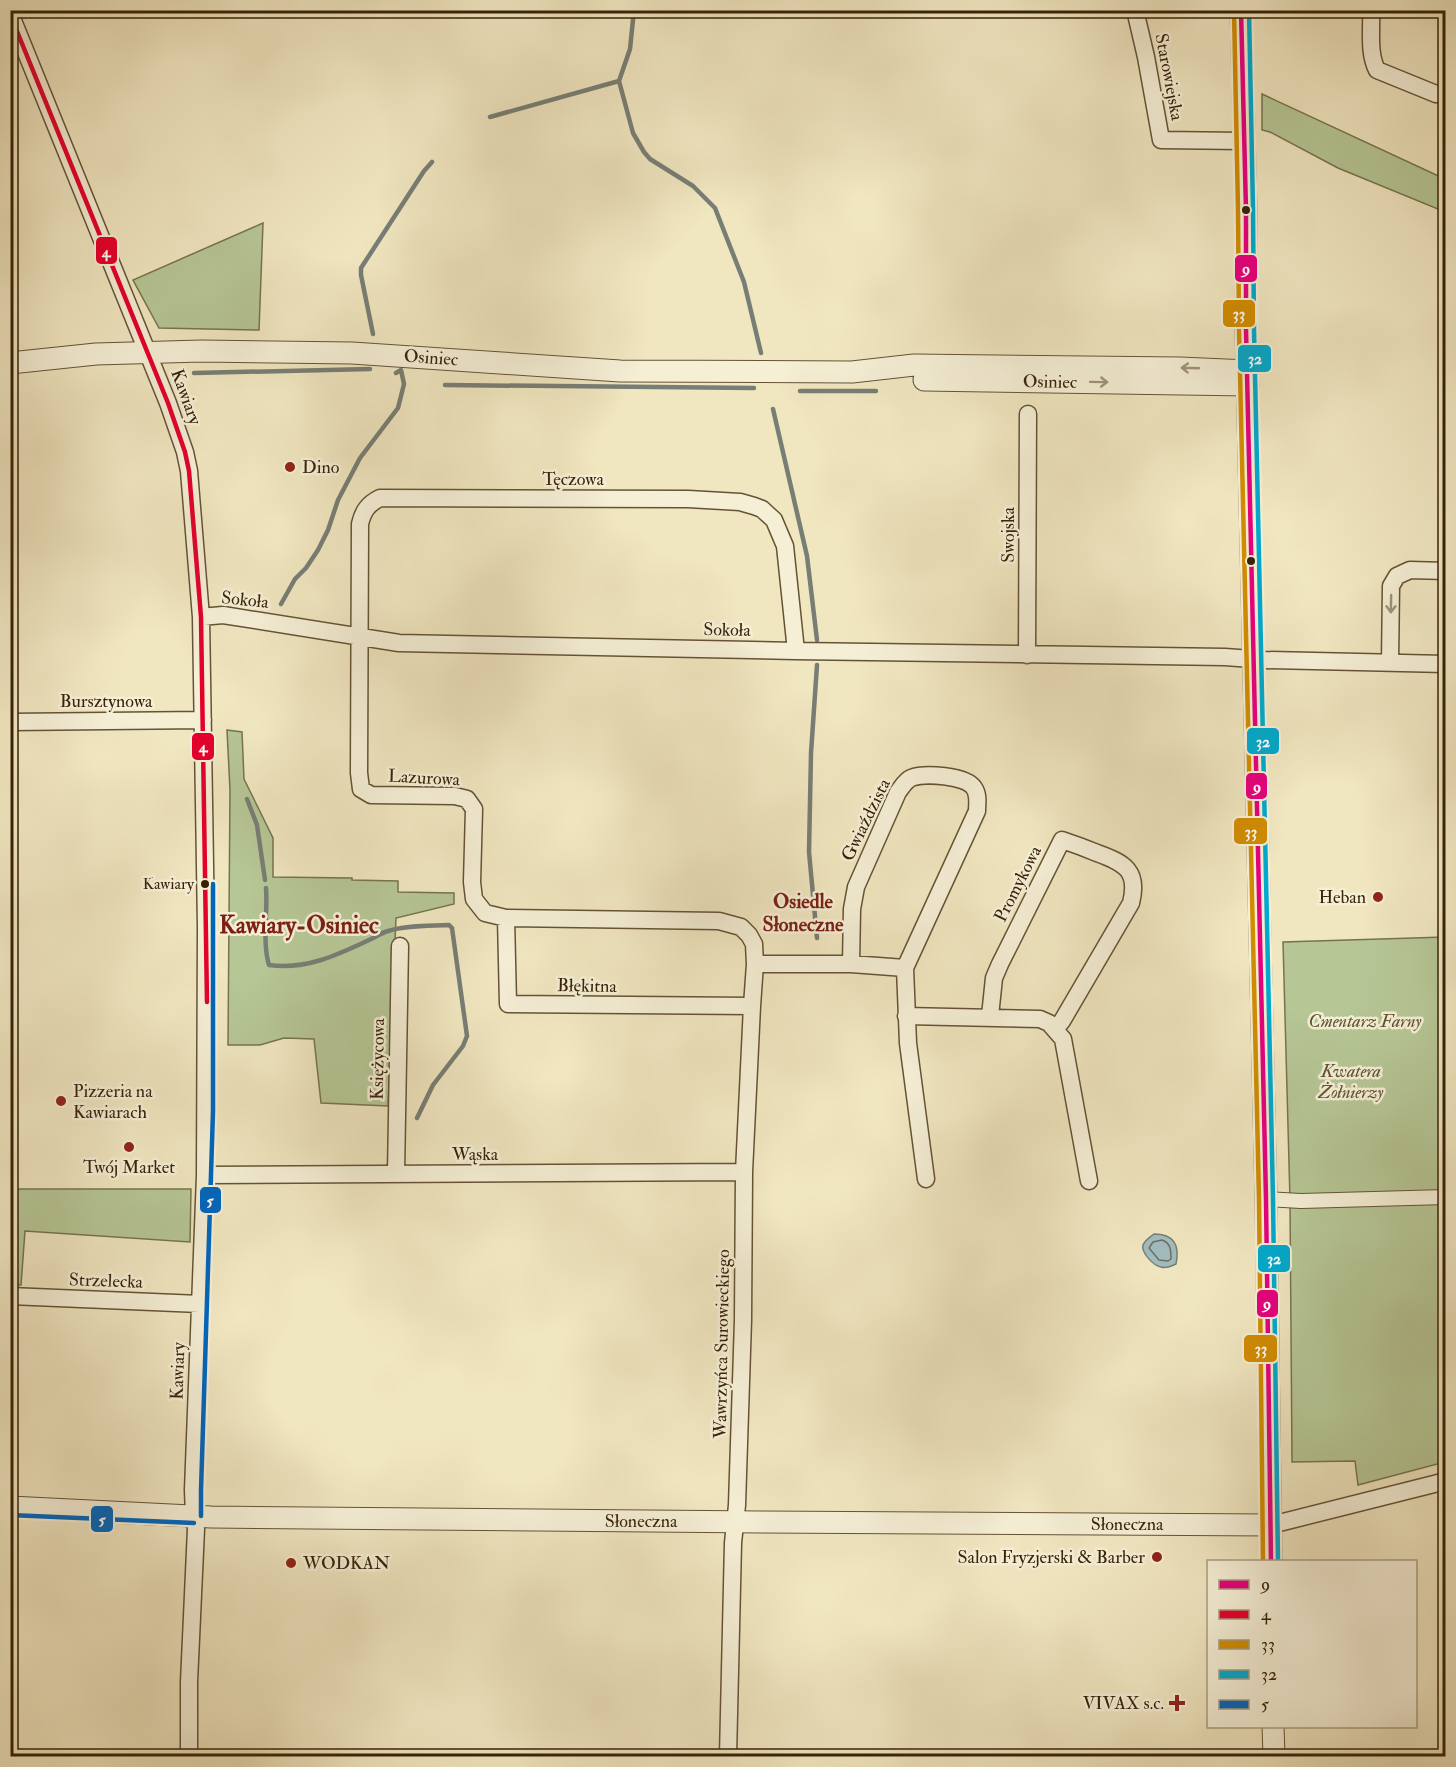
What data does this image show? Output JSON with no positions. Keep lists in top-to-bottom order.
{
  "streets": {
    "street": [
      "Starowiejska",
      "Osiniec",
      "Kawiary",
      "Tęczowa",
      "Swojska",
      "Sokoła",
      "Bursztynowa",
      "Lazurowa",
      "Gwiaździsta",
      "Promykowa",
      "Błękitna",
      "Księżycowa",
      "Wąska",
      "Strzelecka",
      "Wawrzyńca Surowieckiego",
      "Słoneczna"
    ]
  },
  "crossings": [
    ["Osiniec", "Kawiary"],
    ["Kawiary", "Sokoła"],
    ["Kawiary", "Bursztynowa"],
    ["Kawiary", "Wąska"],
    ["Kawiary", "Strzelecka"],
    ["Kawiary", "Słoneczna"],
    ["Tęczowa", "Sokoła"],
    ["Tęczowa", "Lazurowa"],
    ["Swojska", "Sokoła"],
    ["Sokoła", "Lazurowa"],
    ["Lazurowa", "Błękitna"],
    ["Lazurowa", "Wawrzyńca Surowieckiego"],
    ["Błękitna", "Wawrzyńca Surowieckiego"],
    ["Księżycowa", "Wąska"],
    ["Wąska", "Wawrzyńca Surowieckiego"],
    ["Wawrzyńca Surowieckiego", "Słoneczna"]
  ],
  "districts": ["Osiedle Słoneczne", "Kawiary-Osiniec"],
  "parks": ["Cmentarz Farny", "Kwatera Żołnierzy"],
  "places": {
    "other": [
      "Dino",
      "Kawiary",
      "Heban",
      "Pizzeria na Kawiarach",
      "Twój Market",
      "Salon Fryzjerski & Barber",
      "WODKAN"
    ],
    "health": ["VIVAX s.c."]
  },
  "lines": [
    "transit line 9",
    "transit line 33",
    "transit line 32",
    "transit line 4",
    "transit line 5"
  ],
  "legend": [
    "9",
    "4",
    "33",
    "32",
    "5"
  ]
}
